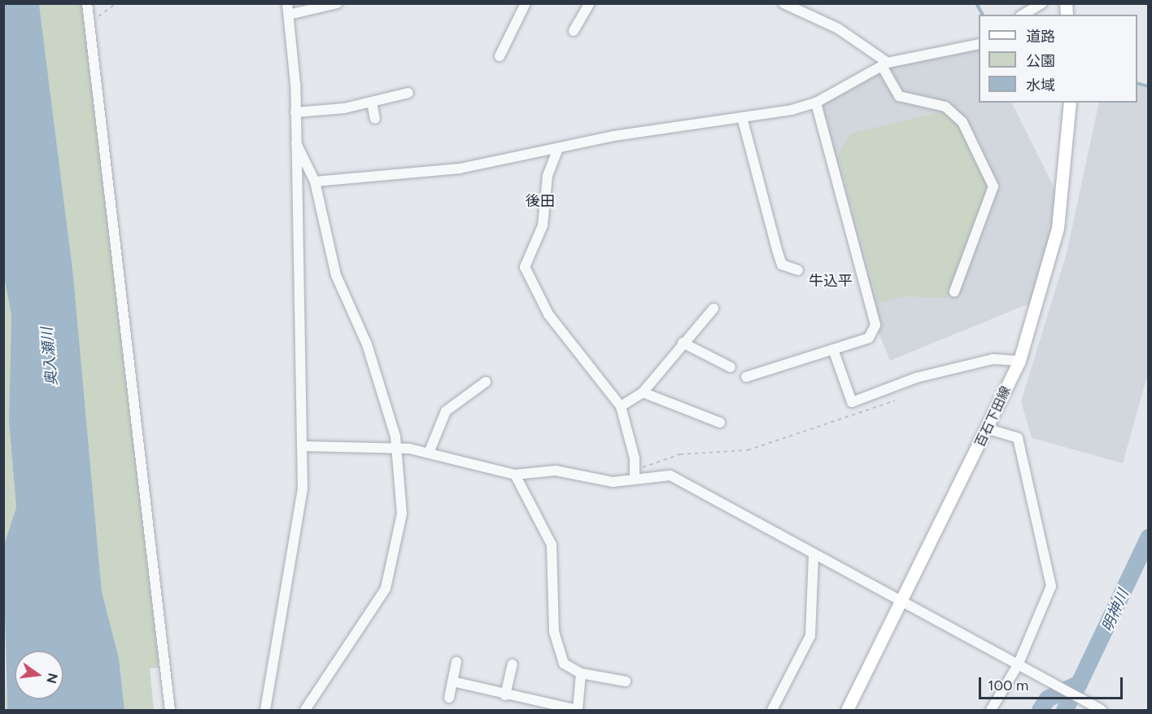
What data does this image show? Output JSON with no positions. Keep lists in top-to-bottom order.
{
  "streets": {
    "main road": ["百石下田線"]
  },
  "districts": ["後田", "牛込平"],
  "water": ["奥入瀬川", "明神川"],
  "legend": ["道路", "公園", "水域"],
  "scale_bar": "100 m",
  "north": "right"
}
